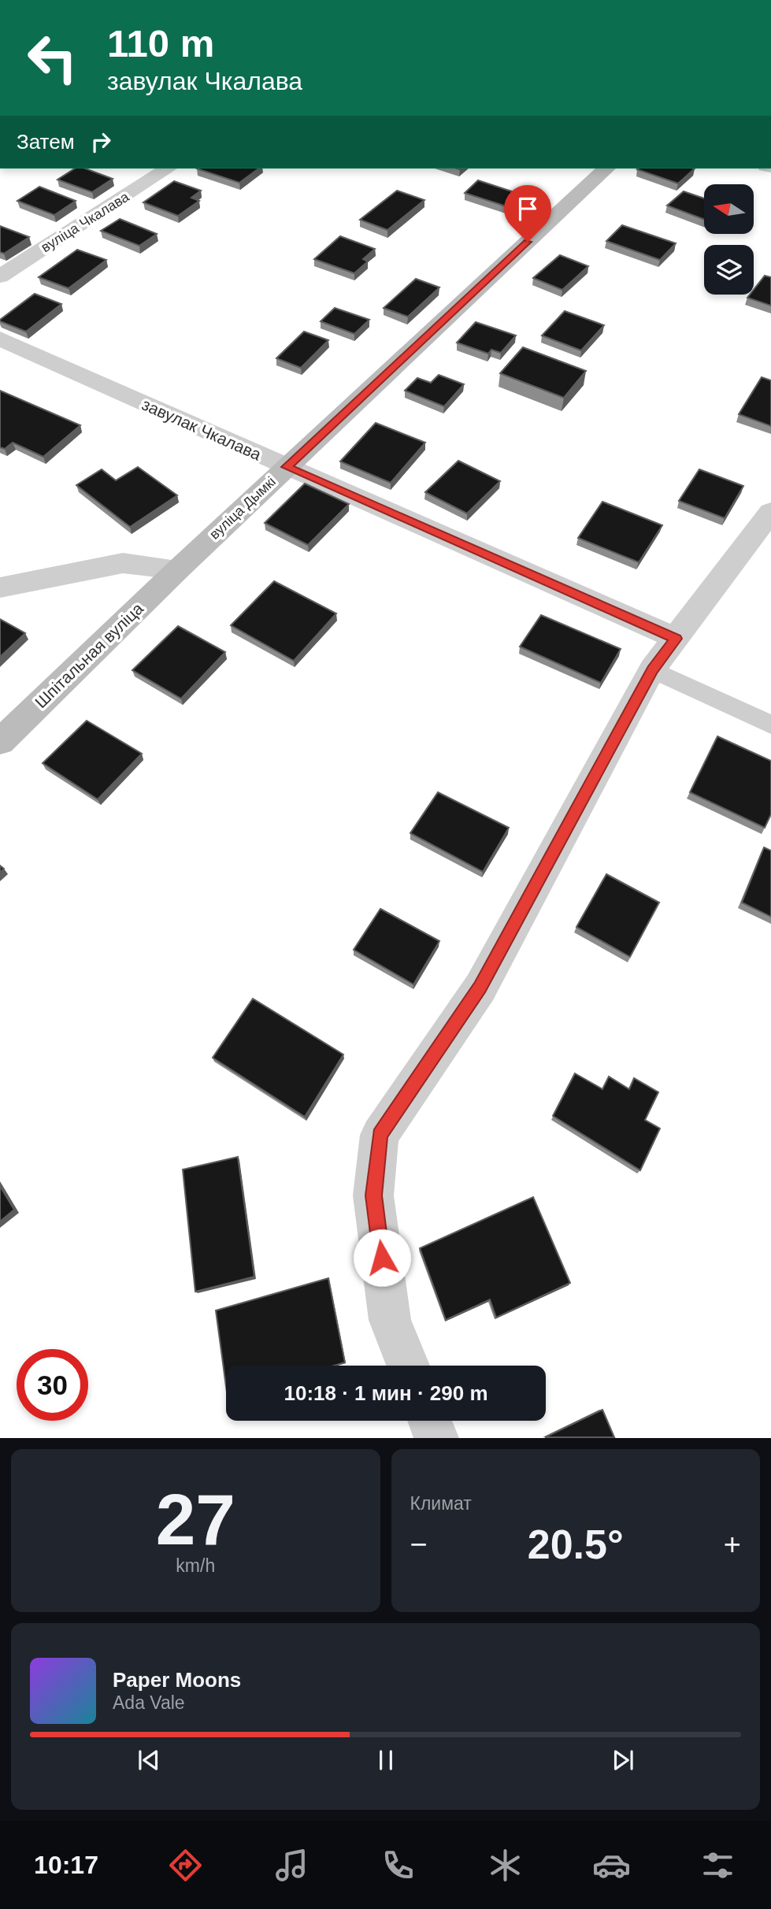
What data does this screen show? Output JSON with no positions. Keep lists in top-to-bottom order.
{
  "streets": {
    "main road": ["вуліца Дымкі", "Шпітальная вуліца"],
    "street": ["вуліца Чкалава", "завулак Чкалава"]
  },
  "crossings": [
    ["завулак Чкалава", "вуліца Дымкі"],
    ["вуліца Дымкі", "Шпітальная вуліца"]
  ],
  "north": "left",
  "page": {
    "turn": ["110 m", "завулак Чкалава"],
    "then": "Затем",
    "limit": "30",
    "trip": "10:18 · 1 мин · 290 m",
    "tile": [
      ["27", "km/h"],
      "Климат"
    ],
    "heat": ["−", "20.5°", "+"],
    "song": ["Paper Moons", "Ada Vale"],
    "tabs": "10:17"
  }
}
